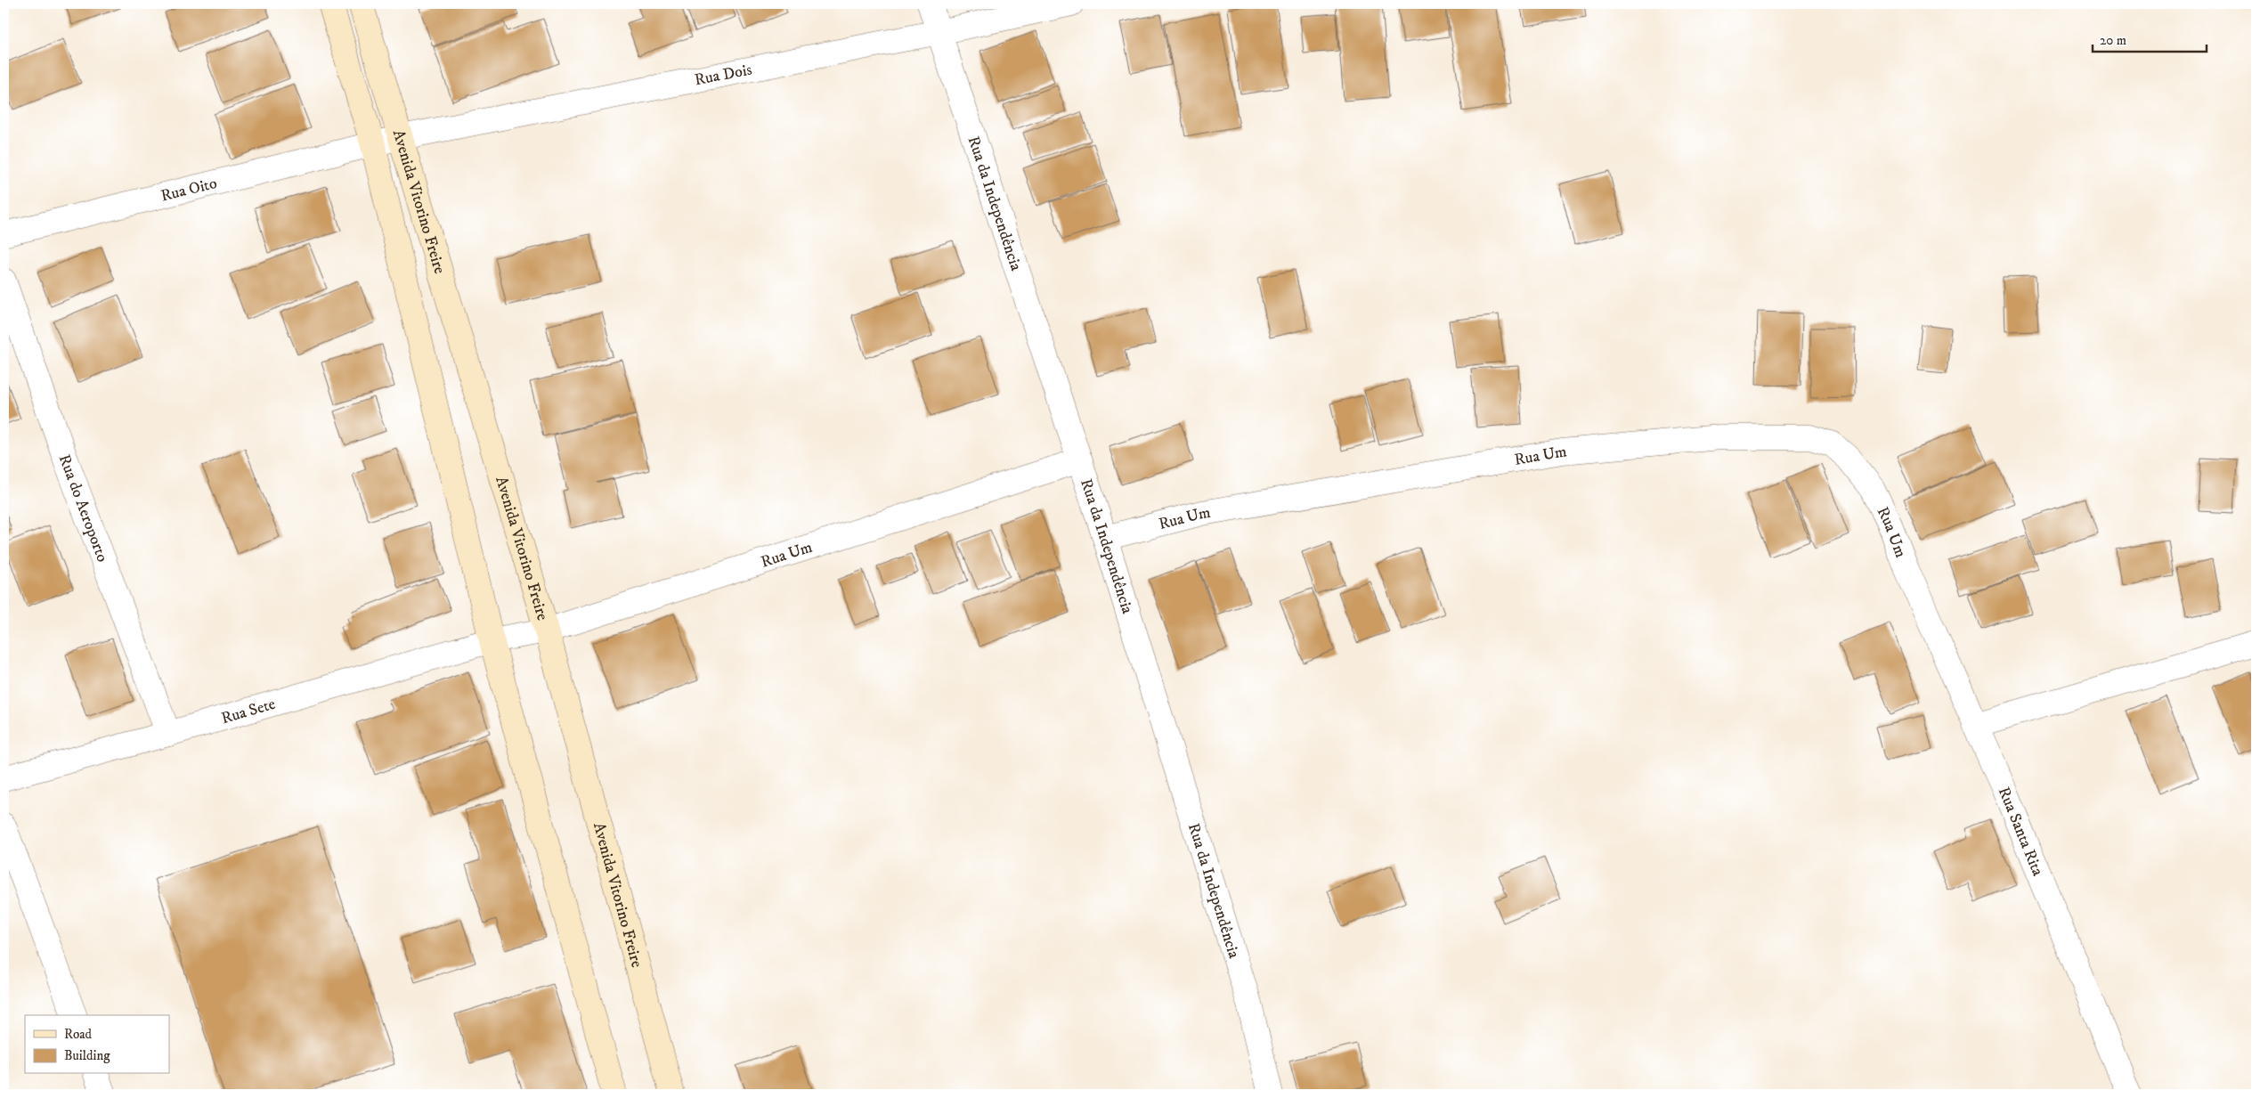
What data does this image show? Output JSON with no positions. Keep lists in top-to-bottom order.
{
  "streets": {
    "street": [
      "Rua Dois",
      "Rua Oito",
      "Avenida Vitorino Freire",
      "Rua da Independência",
      "Rua Um",
      "Rua do Aeroporto",
      "Rua Sete",
      "Rua Santa Rita"
    ]
  },
  "crossings": [
    ["Rua Dois", "Rua Oito"],
    ["Rua Dois", "Avenida Vitorino Freire"],
    ["Rua Dois", "Rua da Independência"],
    ["Rua Oito", "Avenida Vitorino Freire"],
    ["Avenida Vitorino Freire", "Rua Um"],
    ["Avenida Vitorino Freire", "Rua Sete"],
    ["Rua da Independência", "Rua Um"],
    ["Rua Um", "Rua Sete"],
    ["Rua Um", "Rua Santa Rita"],
    ["Rua do Aeroporto", "Rua Sete"]
  ],
  "legend": ["Road", "Building"],
  "scale_bar": "20 m"
}
